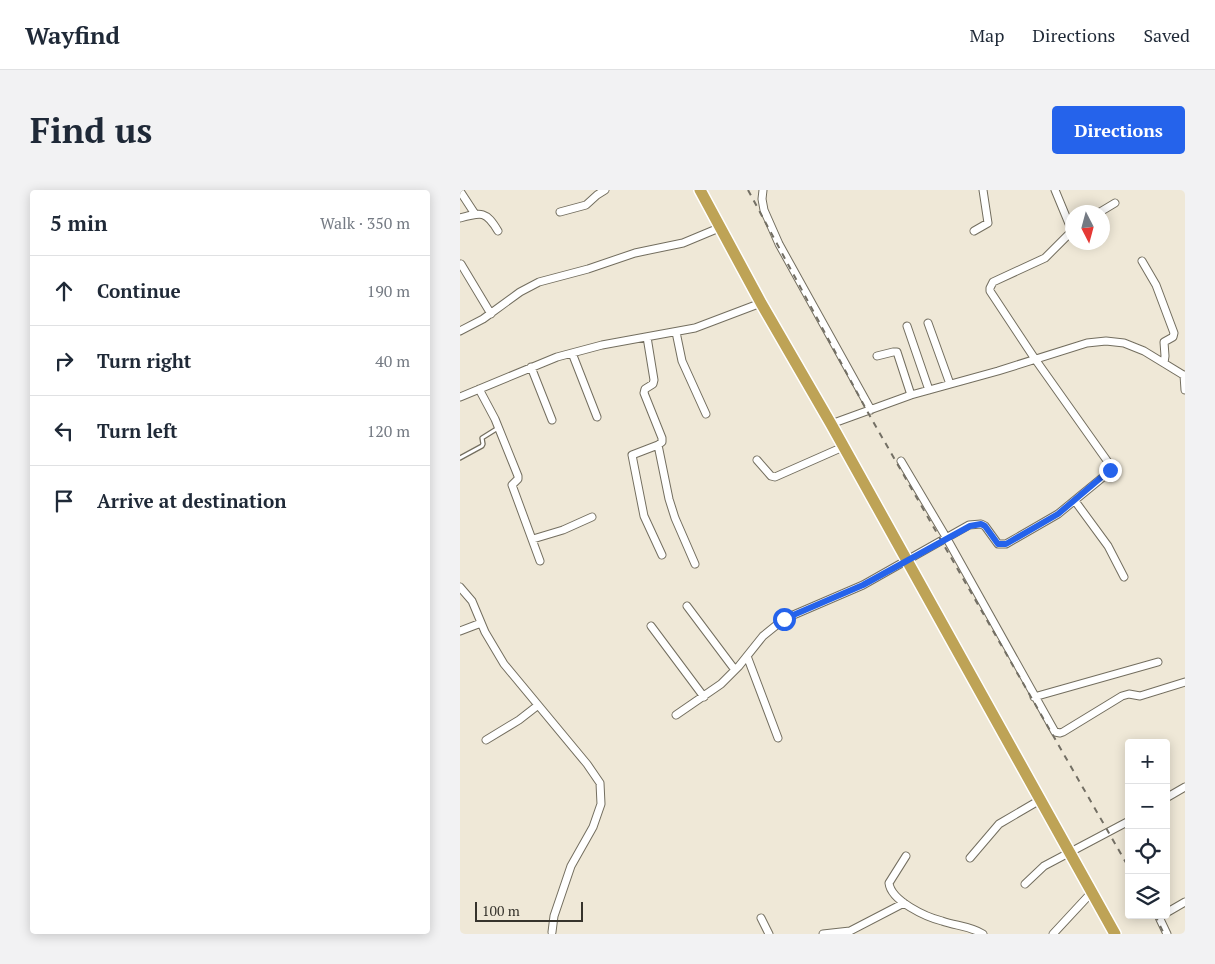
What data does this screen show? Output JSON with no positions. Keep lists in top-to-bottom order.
{
  "scale_bar": "100 m",
  "north": "bottom",
  "page": {
    "header": "Wayfind",
    "nav": ["Map", "Directions", "Saved"],
    "buttons": "Directions",
    "title": "Find us",
    "heading": ["5 min", "Walk · 350 m"],
    "list": [
      ["Continue", "190 m"],
      ["Turn right", "40 m"],
      ["Turn left", "120 m"],
      "Arrive at destination"
    ],
    "map_buttons": ["+", "−"],
    "scale": "100 m"
  }
}
